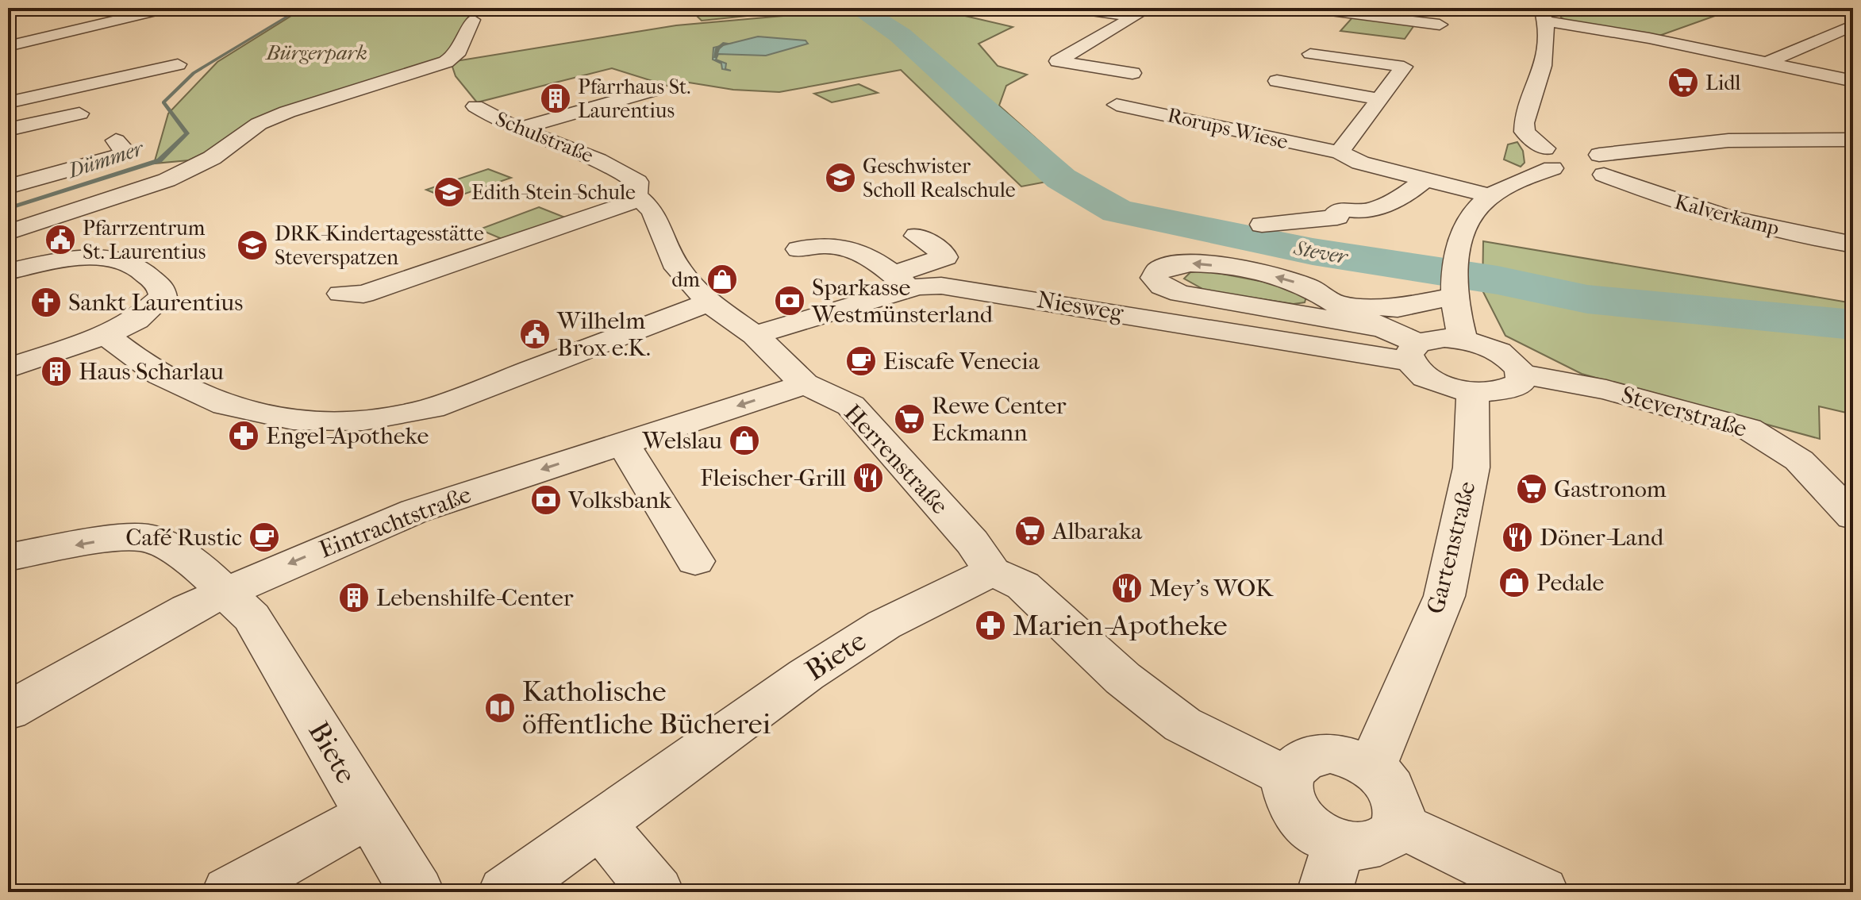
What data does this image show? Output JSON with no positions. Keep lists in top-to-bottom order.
{
  "streets": {
    "street": [
      "Rorups Wiese",
      "Schulstraße",
      "Kalverkamp",
      "Niesweg",
      "Steverstraße",
      "Herrenstraße",
      "Eintrachtstraße",
      "Gartenstraße",
      "Biete"
    ]
  },
  "crossings": [
    ["Niesweg", "Herrenstraße"],
    ["Herrenstraße", "Eintrachtstraße"],
    ["Herrenstraße", "Biete"],
    ["Eintrachtstraße", "Biete"]
  ],
  "water": ["Dümmer", "Stever"],
  "parks": ["Bürgerpark"],
  "places": {
    "supermarket": [
      "Lidl",
      "Rewe Center Eckmann",
      "Gastronom",
      "Albaraka"
    ],
    "building": ["Pfarrhaus St. Laurentius", "Haus Scharlau", "Lebenshilfe-Center"],
    "school or university": ["Geschwister Scholl Realschule", "Edith-Stein-Schule", "DRK-Kindertagesstätte Steverspatzen"],
    "public building": ["Pfarrzentrum St. Laurentius", "Wilhelm Brox e.K."],
    "shop": ["dm", "Welslau", "Pedale"],
    "bank": ["Sparkasse Westmünsterland", "Volksbank"],
    "church": ["Sankt Laurentius"],
    "cafe": ["Eiscafe Venecia", "Café Rustic"],
    "pharmacy": ["Engel-Apotheke", "Marien-Apotheke"],
    "restaurant": ["Fleischer-Grill", "Döner-Land", "Mey's WOK"],
    "library": ["Katholische öffentliche Bücherei"]
  }
}
